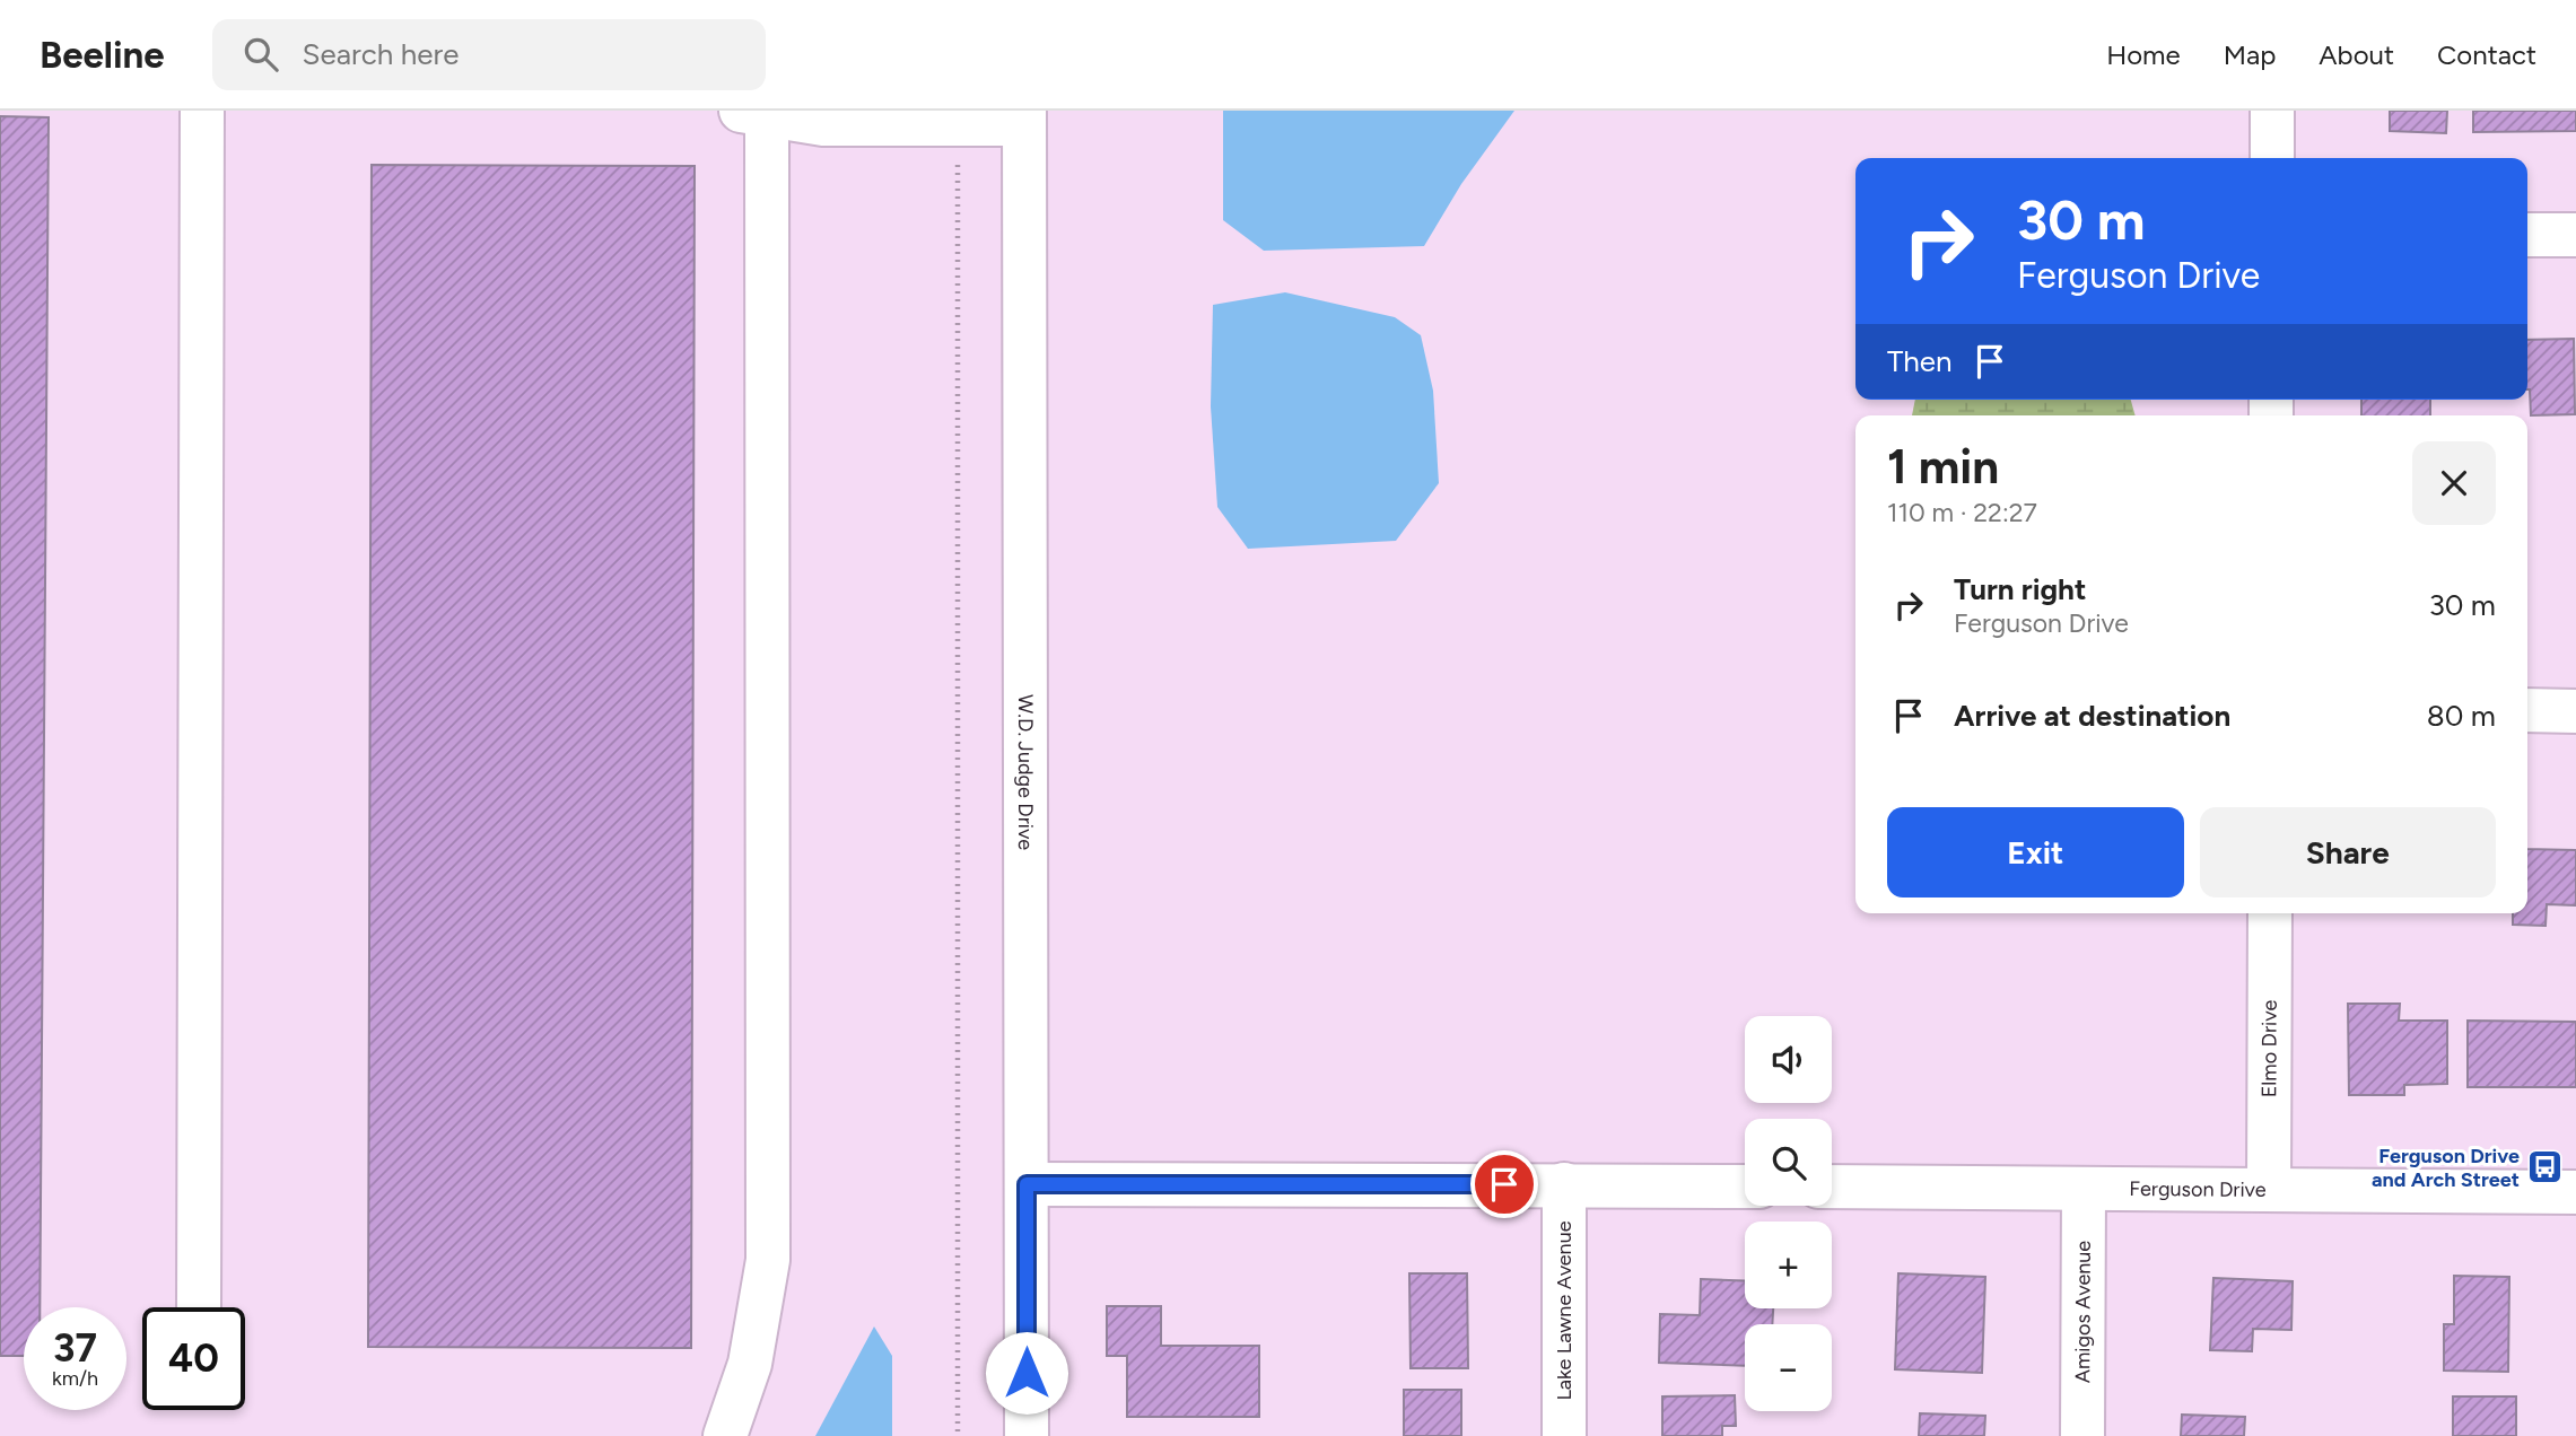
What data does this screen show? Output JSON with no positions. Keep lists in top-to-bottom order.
{
  "streets": {
    "street": [
      "W.D. Judge Drive",
      "Elmo Drive",
      "Ferguson Drive",
      "Lake Lawne Avenue",
      "Amigos Avenue"
    ]
  },
  "crossings": [
    ["Elmo Drive", "Ferguson Drive"],
    ["Ferguson Drive", "Amigos Avenue"]
  ],
  "places": {
    "bus stop": ["Ferguson Drive and Arch Street"]
  },
  "page": {
    "header": "Beeline",
    "search": "Search here",
    "nav": [
      "Home",
      "Map",
      "About",
      "Contact"
    ],
    "turn": ["30 m", "Ferguson Drive"],
    "then": "Then",
    "heading": ["1 min", "110 m · 22:27"],
    "list": [
      {
        "name": "Turn right",
        "note": "Ferguson Drive",
        "value": "30 m"
      },
      {
        "name": "Arrive at destination",
        "value": "80 m"
      }
    ],
    "buttons": ["Exit", "Share"],
    "map_buttons": ["+", "−"],
    "speed": "37 km/h",
    "limit": "40"
  }
}
